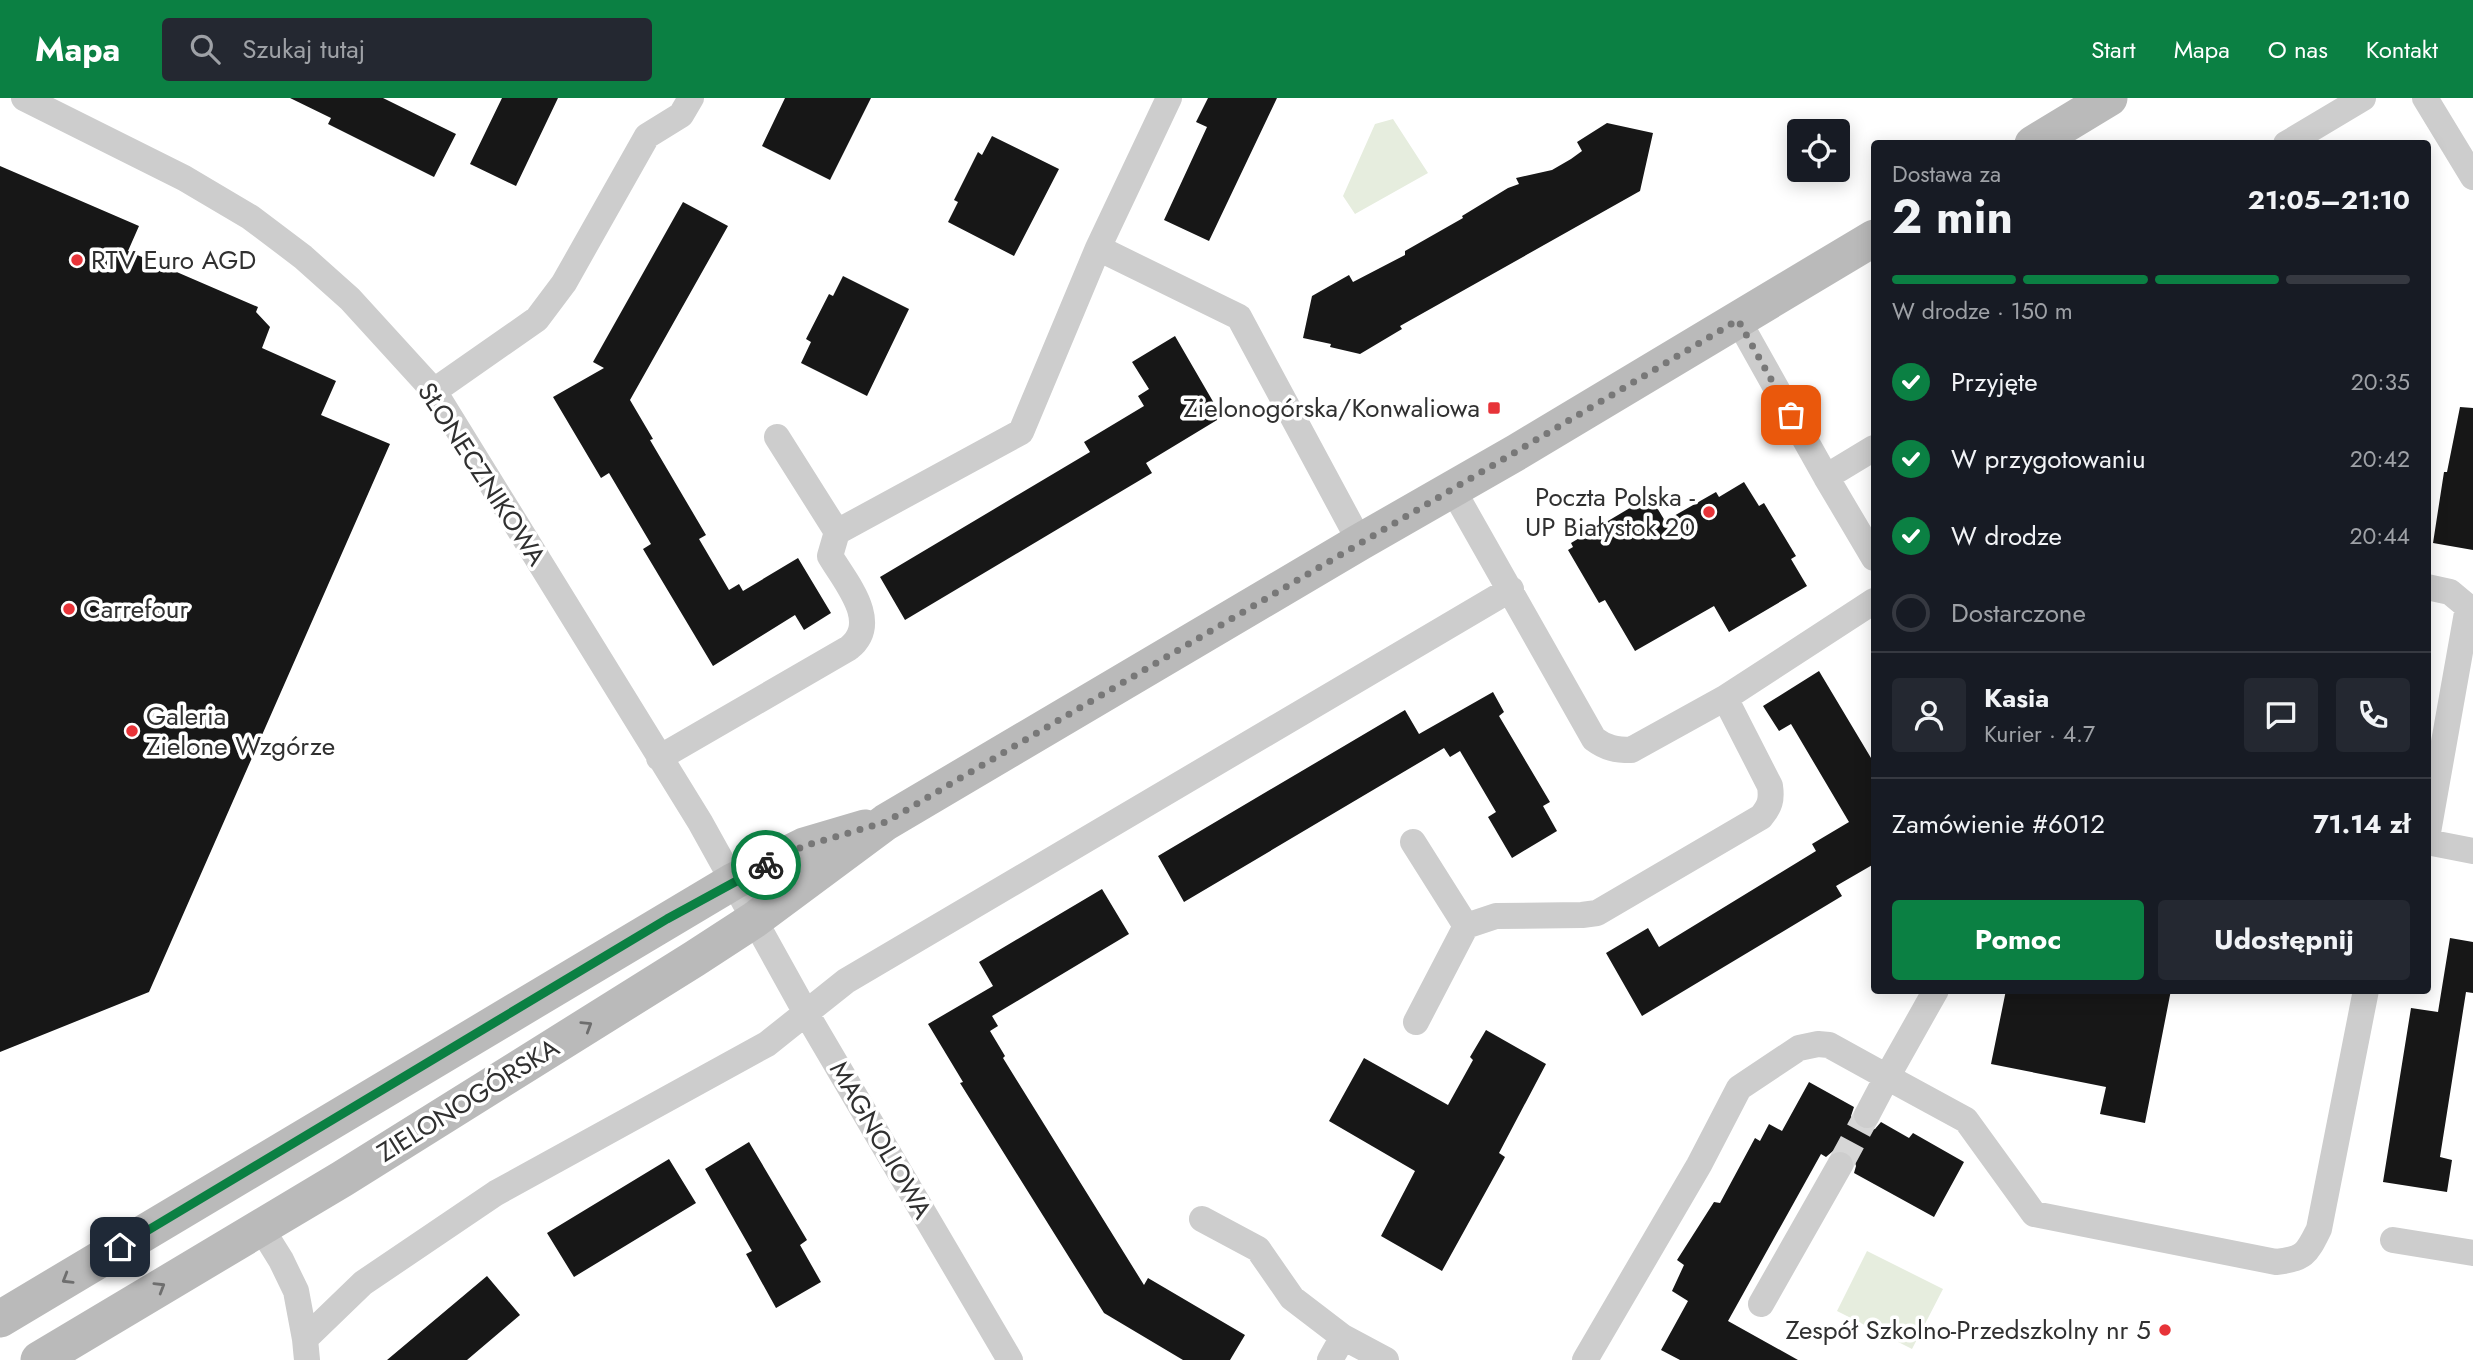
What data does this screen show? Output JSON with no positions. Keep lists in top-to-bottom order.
{
  "streets": {
    "street": ["SŁONECZNIKOWA", "ZIELONOGÓRSKA", "MAGNOLIOWA"]
  },
  "crossings": [
    ["SŁONECZNIKOWA", "ZIELONOGÓRSKA"],
    ["SŁONECZNIKOWA", "MAGNOLIOWA"],
    ["ZIELONOGÓRSKA", "MAGNOLIOWA"]
  ],
  "places": {
    "other": [
      "RTV Euro AGD",
      "Poczta Polska - UP Białystok 20",
      "Carrefour",
      "Galeria Zielone Wzgórze",
      "Zespół Szkolno-Przedszkolny nr 5"
    ],
    "transit": ["Zielonogórska/Konwaliowa"]
  },
  "page": {
    "header": "Mapa",
    "search": "Szukaj tutaj",
    "nav": [
      "Start",
      "Mapa",
      "O nas",
      "Kontakt"
    ],
    "heading": ["2 min", "Dostawa za", "21:05–21:10"],
    "panel": [
      "Kasia",
      "Kurier · 4.7",
      "Zamówienie #6012",
      "71.14 zł"
    ],
    "bar": "W drodze · 150 m",
    "list": [
      ["Przyjęte", "20:35"],
      ["W przygotowaniu", "20:42"],
      ["W drodze", "20:44"],
      "Dostarczone"
    ],
    "buttons": ["Pomoc", "Udostępnij"]
  }
}
